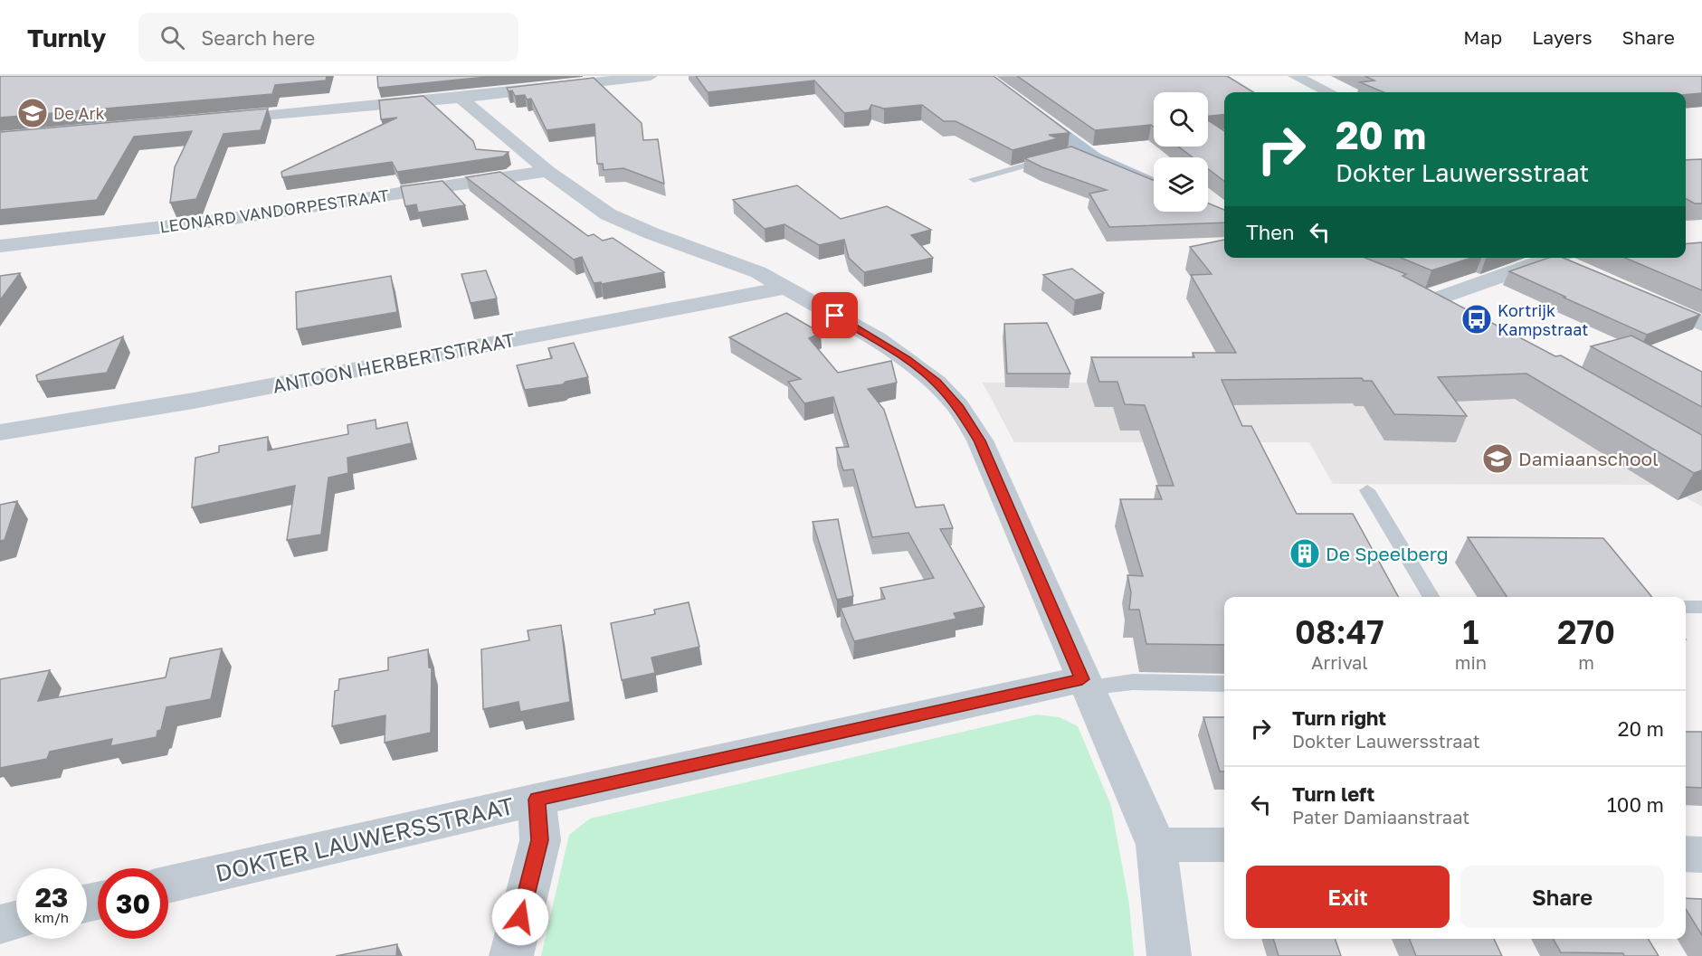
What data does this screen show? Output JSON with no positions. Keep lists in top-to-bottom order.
{
  "streets": {
    "street": ["LEONARD VANDORPESTRAAT", "ANTOON HERBERTSTRAAT", "DOKTER LAUWERSSTRAAT"]
  },
  "places": {
    "school or university": ["De Ark", "Damiaanschool"],
    "bus stop": ["Kortrijk Kampstraat"],
    "building": ["De Speelberg"]
  },
  "page": {
    "header": "Turnly",
    "search": "Search here",
    "nav": ["Map", "Layers", "Share"],
    "turn": ["20 m", "Dokter Lauwersstraat"],
    "then": "Then",
    "eta": [
      "08:47",
      "Arrival",
      "1",
      "min",
      "270",
      "m"
    ],
    "list": [
      {
        "name": "Turn right",
        "note": "Dokter Lauwersstraat",
        "value": "20 m"
      },
      {
        "name": "Turn left",
        "note": "Pater Damiaanstraat",
        "value": "100 m"
      }
    ],
    "buttons": ["Exit", "Share"],
    "speed": "23 km/h",
    "limit": "30"
  }
}
